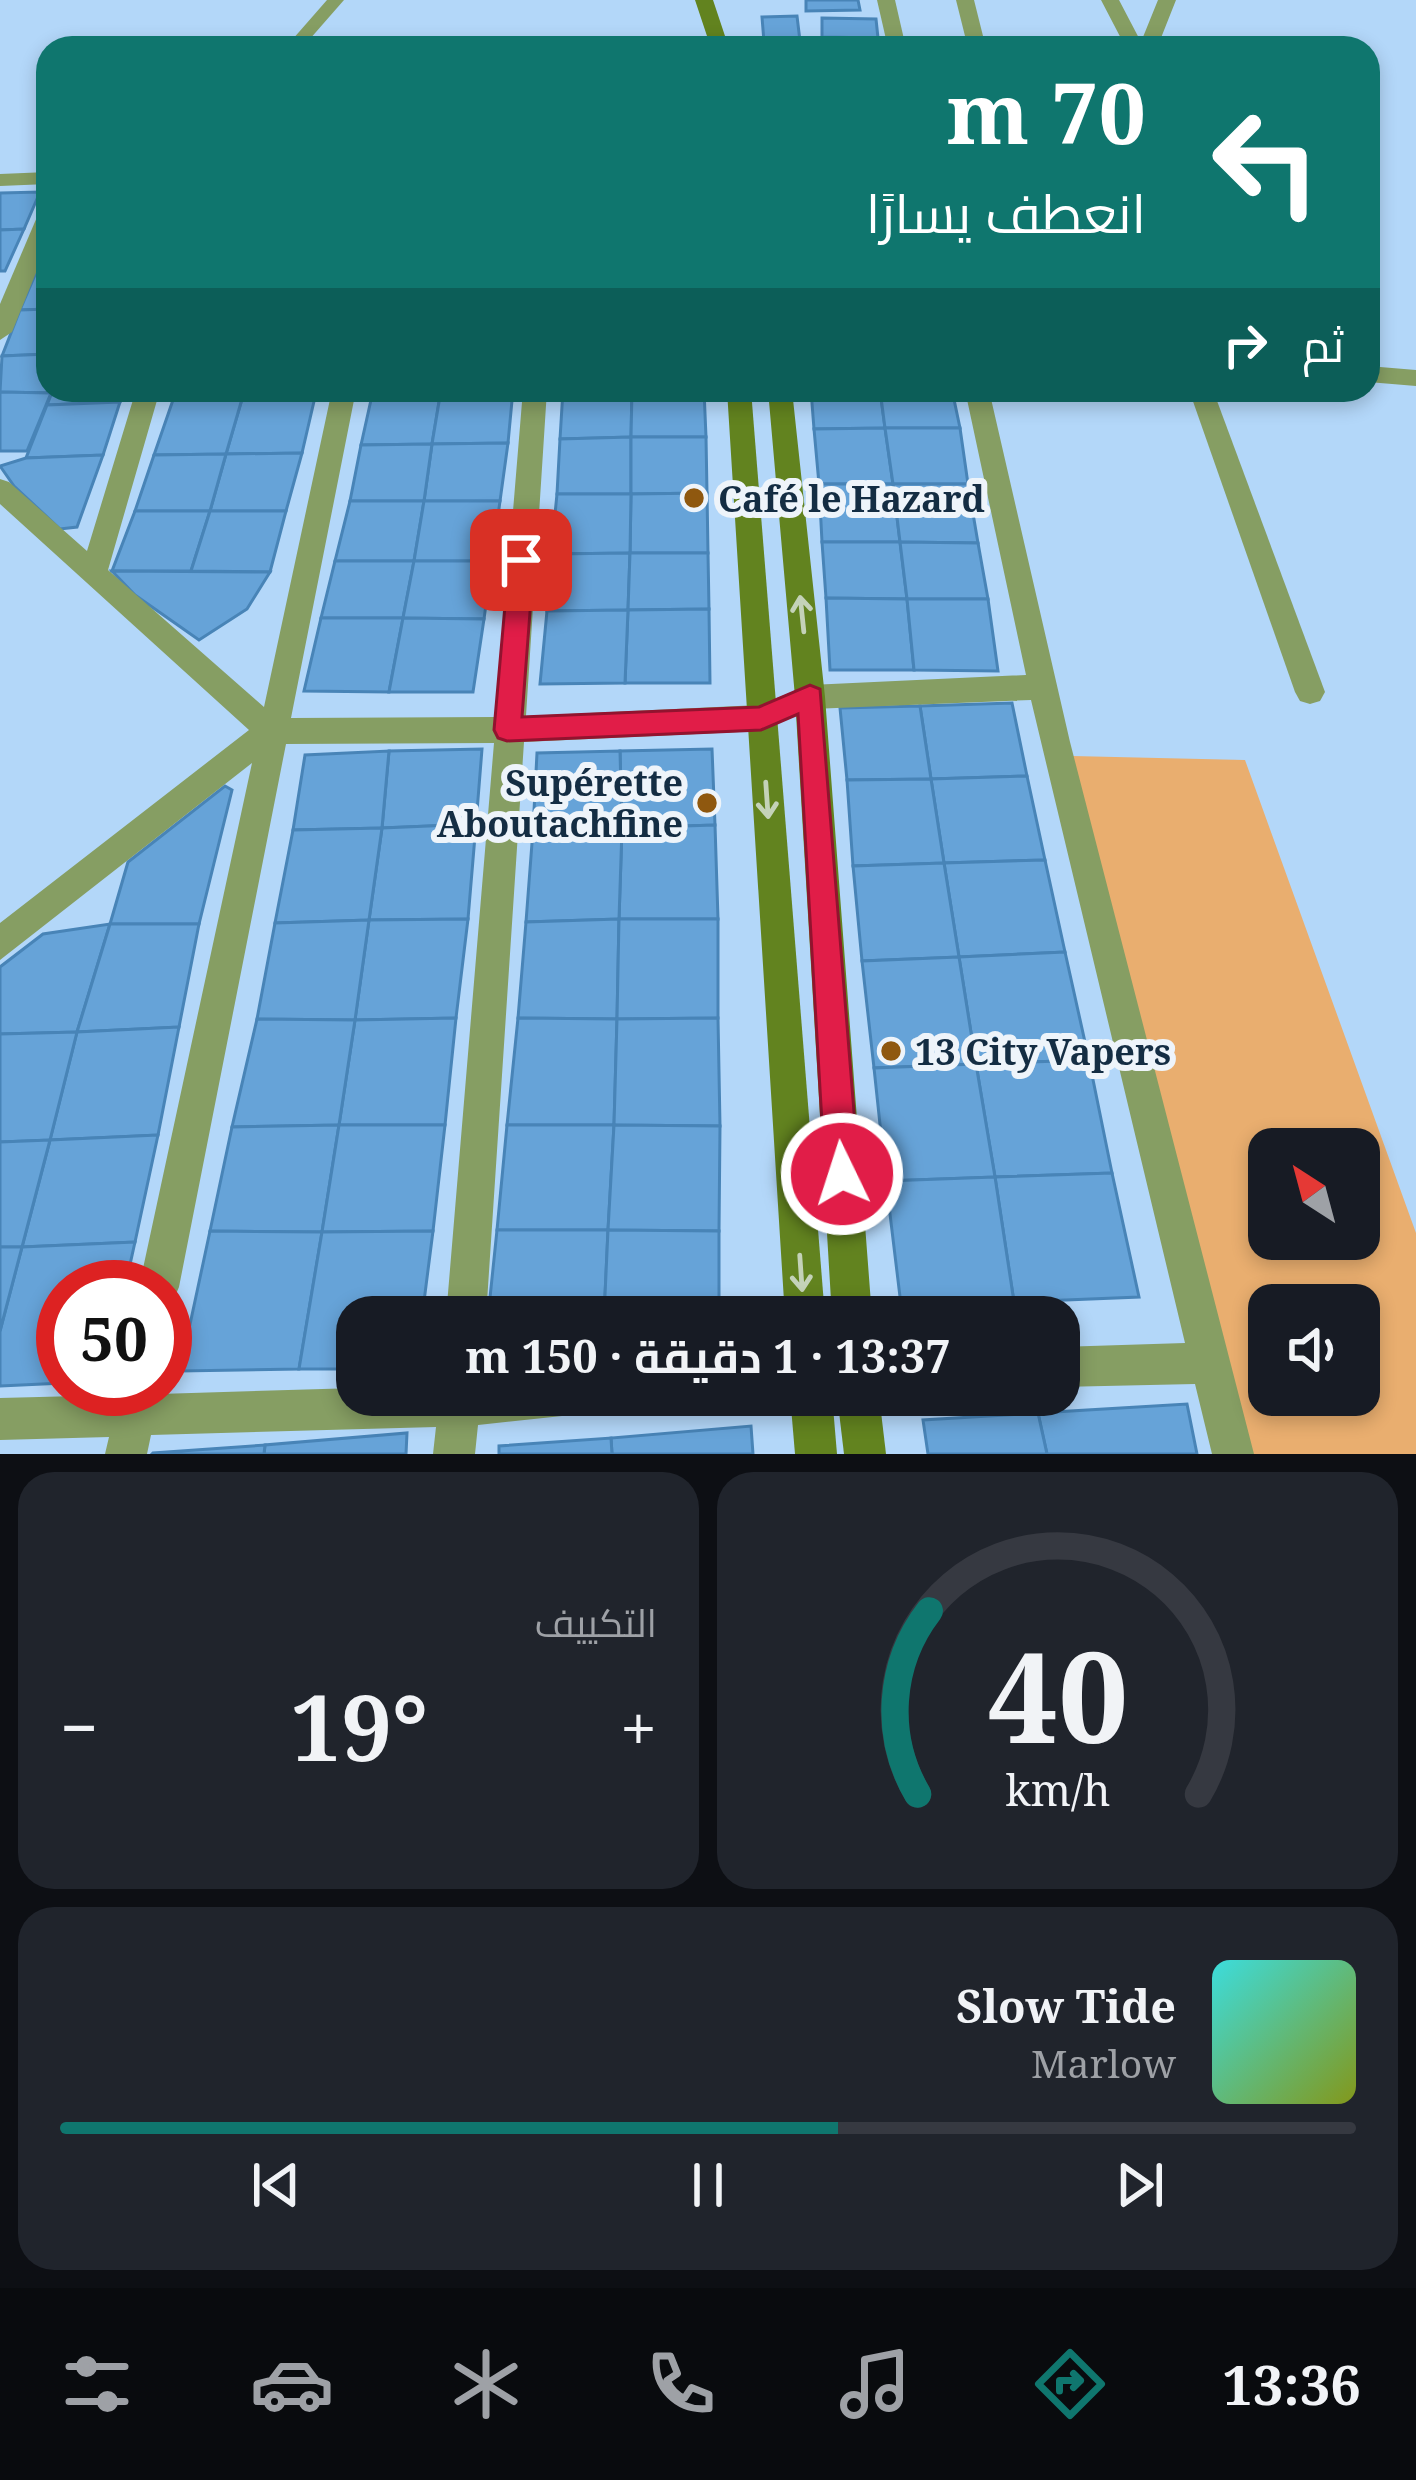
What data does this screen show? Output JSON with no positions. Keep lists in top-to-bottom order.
{
  "places": ["Café le Hazard", "Supérette Aboutachfine", "13 City Vapers"],
  "north": "top left",
  "page": {
    "turn": ["70 m", "انعطف يسارًا"],
    "then": "ثم",
    "limit": "50",
    "trip": "13:37 · 1 دقيقة · 150 m",
    "tile": "التكييف",
    "heat": ["−", "19°", "+"],
    "song": ["Slow Tide", "Marlow"],
    "tabs": "13:36",
    "gauge": ["40", "km/h"]
  }
}
